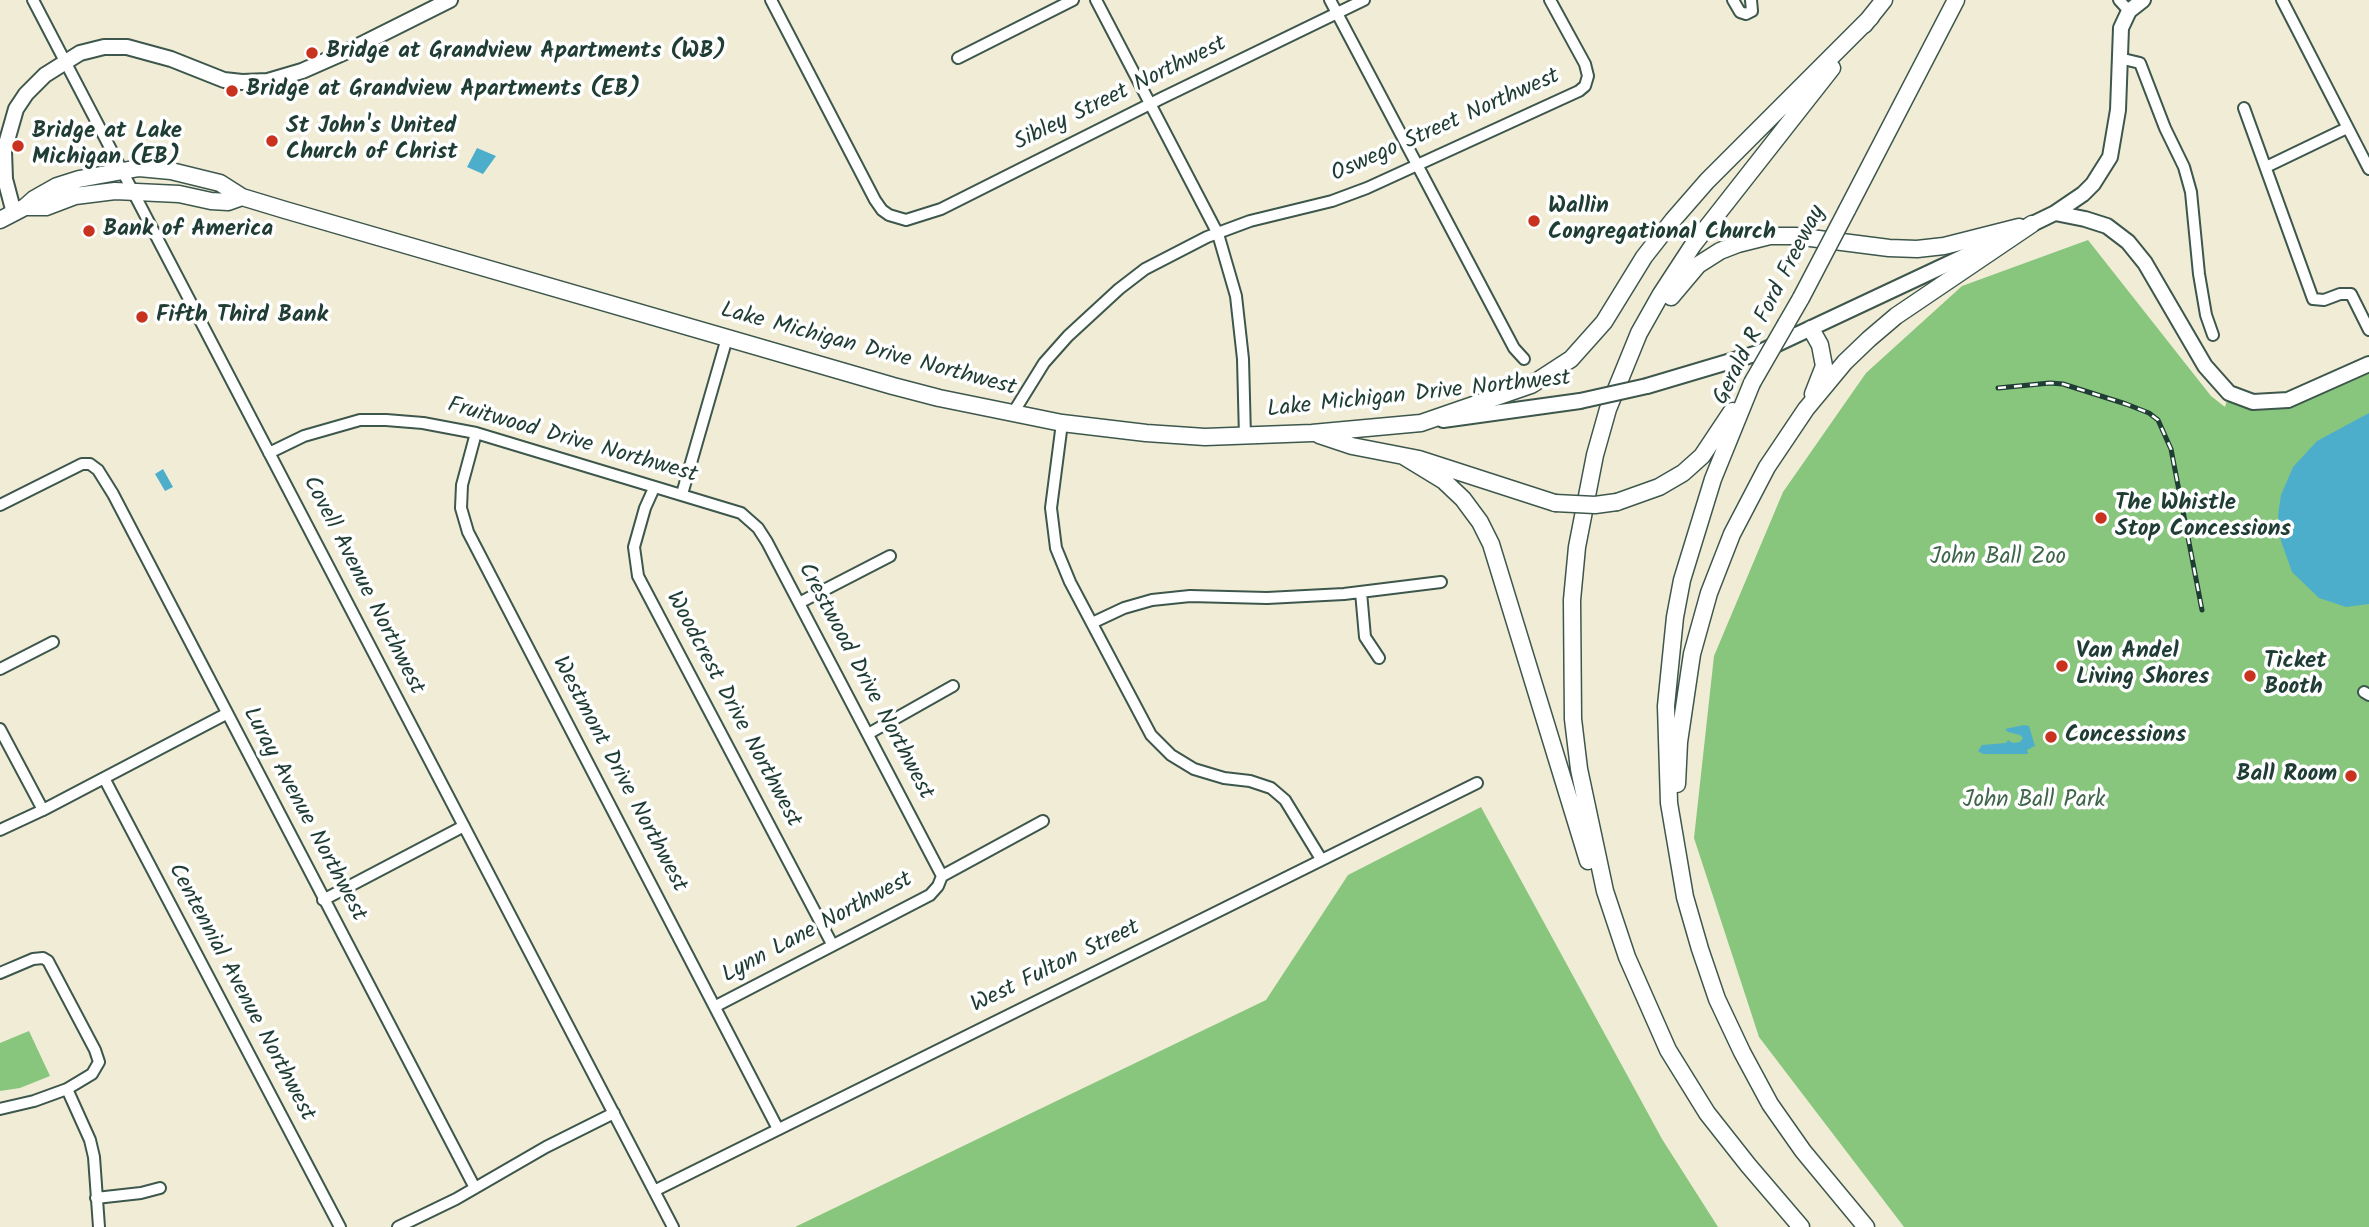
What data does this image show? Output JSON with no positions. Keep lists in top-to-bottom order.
{
  "streets": {
    "highway": ["Gerald R Ford Freeway", "Lake Michigan Drive Northwest"],
    "street": [
      "Sibley Street Northwest",
      "Oswego Street Northwest",
      "Fruitwood Drive Northwest",
      "Covell Avenue Northwest",
      "Crestwood Drive Northwest",
      "Woodcrest Drive Northwest",
      "Westmont Drive Northwest",
      "Luray Avenue Northwest",
      "Lynn Lane Northwest",
      "West Fulton Street",
      "Centennial Avenue Northwest"
    ]
  },
  "crossings": [
    ["Oswego Street Northwest", "Lake Michigan Drive Northwest"],
    ["Lake Michigan Drive Northwest", "Covell Avenue Northwest"],
    ["Fruitwood Drive Northwest", "Covell Avenue Northwest"],
    ["Fruitwood Drive Northwest", "Crestwood Drive Northwest"],
    ["Fruitwood Drive Northwest", "Woodcrest Drive Northwest"],
    ["Fruitwood Drive Northwest", "Westmont Drive Northwest"],
    ["Covell Avenue Northwest", "West Fulton Street"],
    ["Crestwood Drive Northwest", "Lynn Lane Northwest"],
    ["Woodcrest Drive Northwest", "Lynn Lane Northwest"],
    ["Westmont Drive Northwest", "Lynn Lane Northwest"],
    ["Westmont Drive Northwest", "West Fulton Street"]
  ],
  "parks": ["John Ball Zoo", "John Ball Park"],
  "places": [
    "Bridge at Grandview Apartments (WB)",
    "Bridge at Grandview Apartments (EB)",
    "St John's United Church of Christ",
    "Bridge at Lake Michigan (EB)",
    "Wallin Congregational Church",
    "Bank of America",
    "Fifth Third Bank",
    "The Whistle Stop Concessions",
    "Van Andel Living Shores",
    "Ticket Booth",
    "Concessions",
    "Ball Room"
  ]
}
